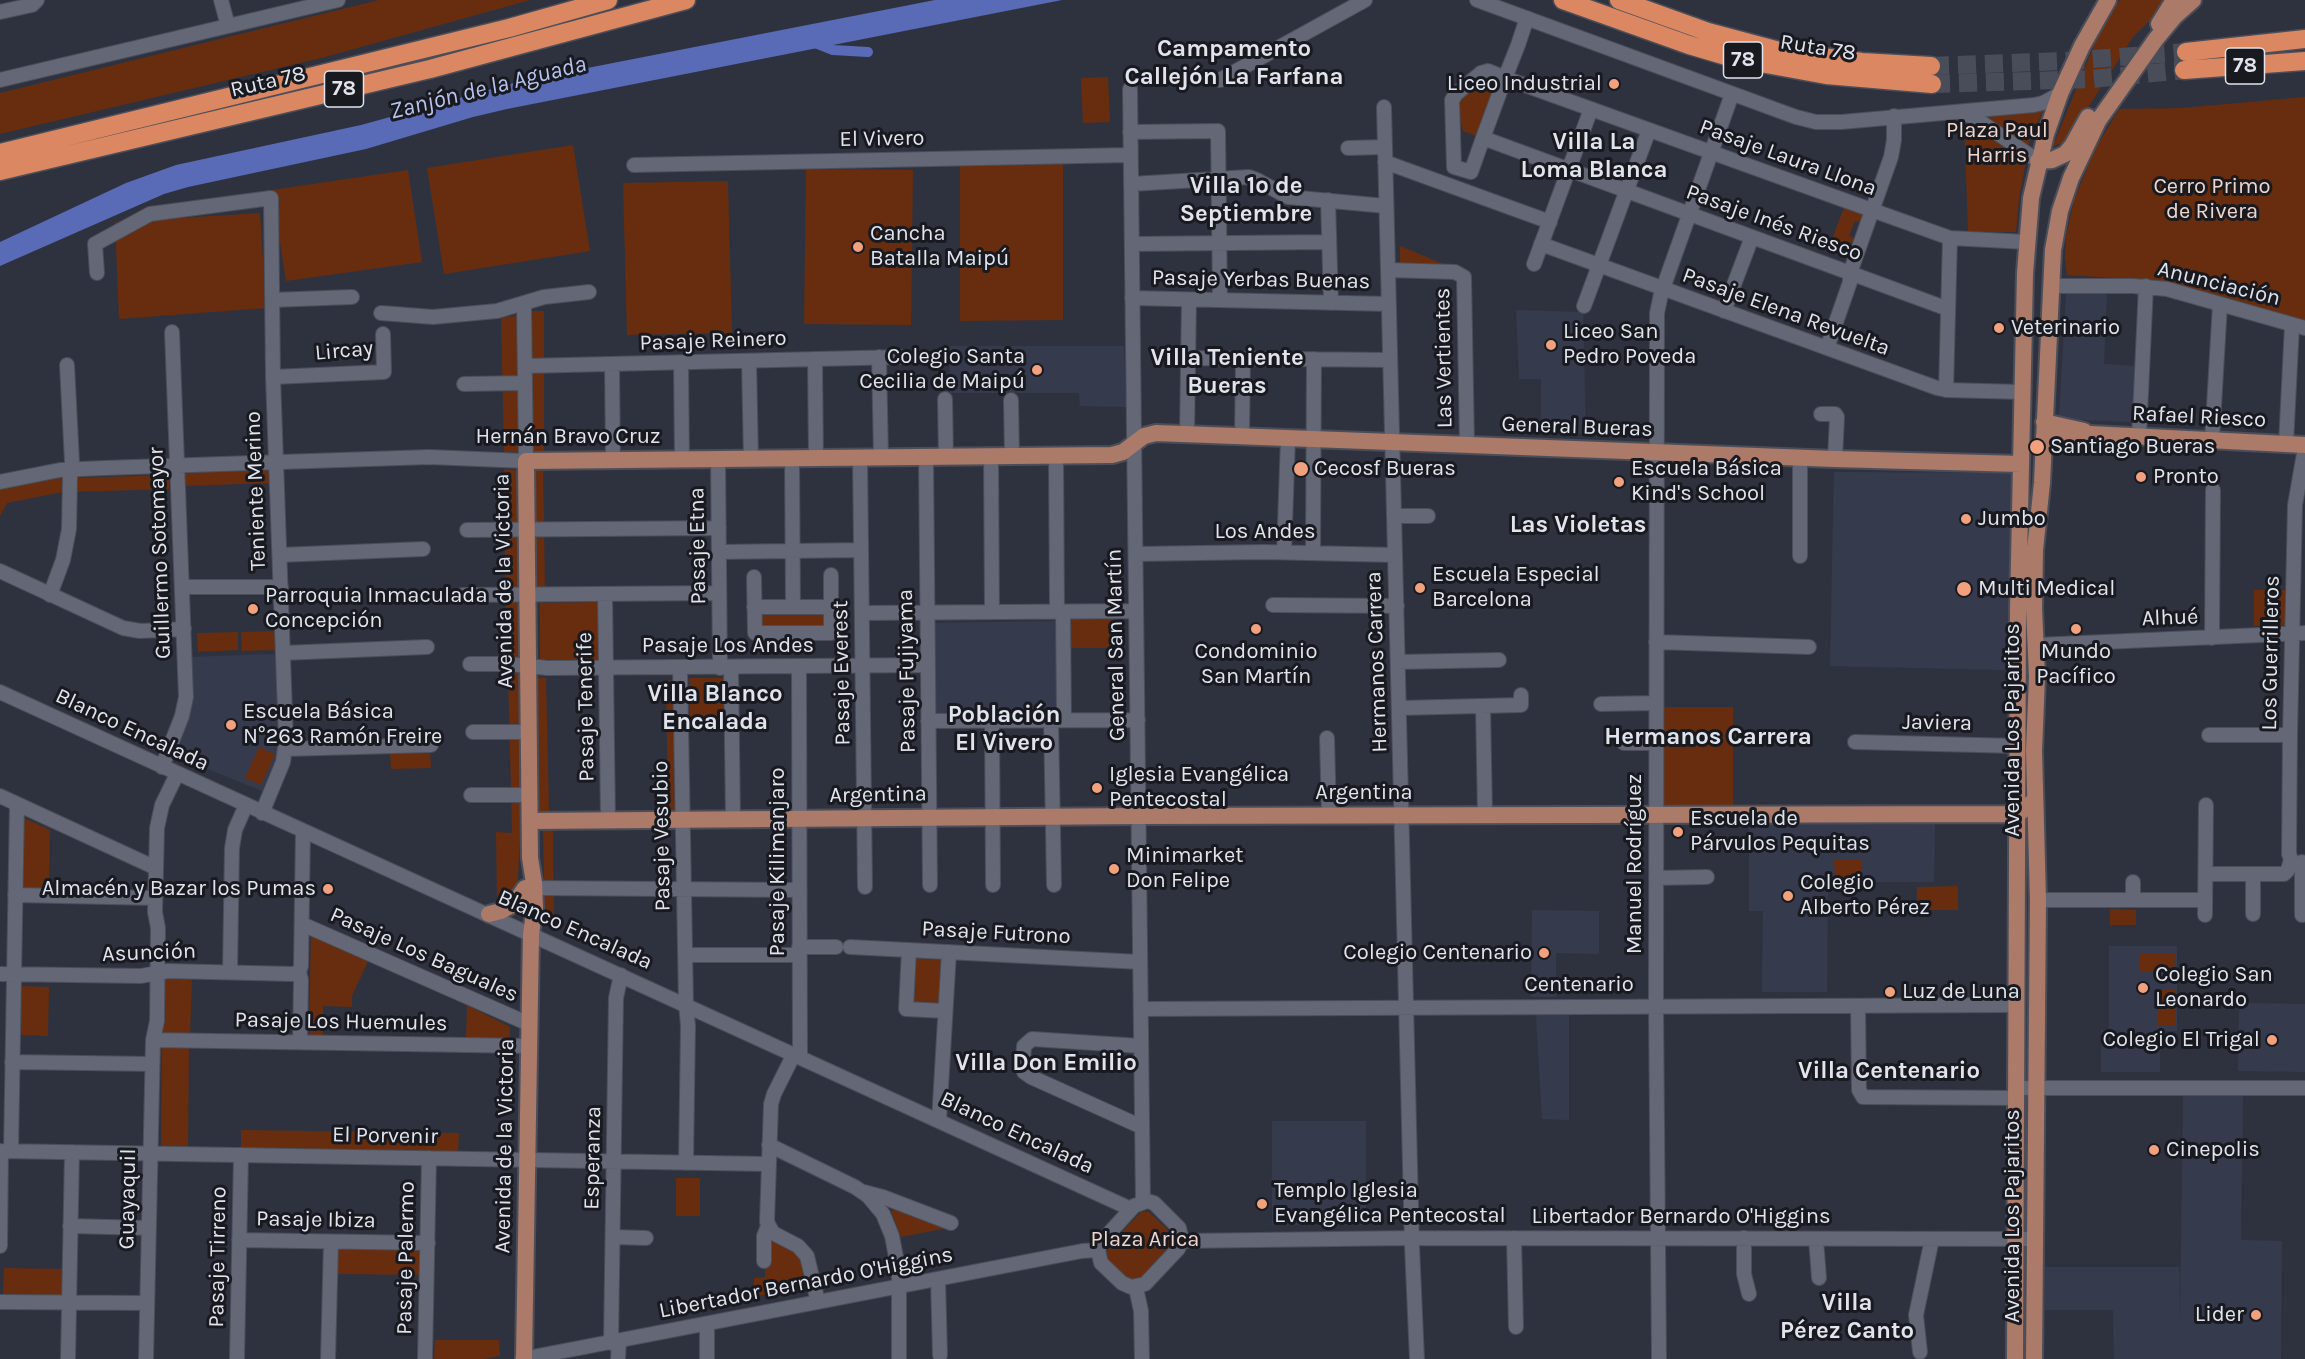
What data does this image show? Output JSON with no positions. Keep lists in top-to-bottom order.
{
  "streets": {
    "highway": ["Ruta 78", "78"],
    "main road": [
      "Rafael Riesco",
      "General Bueras",
      "Hernán Bravo Cruz",
      "Avenida de la Victoria",
      "Avenida Los Pajaritos",
      "Argentina"
    ],
    "street": [
      "El Vivero",
      "Pasaje Laura Llona",
      "Pasaje Inés Riesco",
      "Pasaje Yerbas Buenas",
      "Anunciación",
      "Pasaje Elena Revuelta",
      "Pasaje Reinero",
      "Lircay",
      "Las Vertientes",
      "Teniente Merino",
      "Los Andes",
      "Pasaje Etna",
      "Guillermo Sotomayor",
      "Alhué",
      "General San Martín",
      "Pasaje Los Andes",
      "Los Guerrilleros",
      "Hermanos Carrera",
      "Pasaje Fujiyama",
      "Pasaje Everest",
      "Pasaje Tenerife",
      "Javiera",
      "Blanco Encalada",
      "Pasaje Vesubio",
      "Pasaje Kilimanjaro",
      "Manuel Rodríguez",
      "Pasaje Futrono",
      "Asunción",
      "Pasaje Los Baguales",
      "Centenario",
      "Pasaje Los Huemules",
      "El Porvenir",
      "Esperanza",
      "Guayaquil",
      "Libertador Bernardo O'Higgins",
      "Pasaje Ibiza",
      "Pasaje Tirreno",
      "Pasaje Palermo"
    ]
  },
  "crossings": [
    ["El Vivero", "General San Martín"],
    ["Pasaje Laura Llona", "Pasaje Inés Riesco"],
    ["Pasaje Laura Llona", "Avenida Los Pajaritos"],
    ["Pasaje Laura Llona", "Manuel Rodríguez"],
    ["Pasaje Inés Riesco", "Manuel Rodríguez"],
    ["Pasaje Yerbas Buenas", "General San Martín"],
    ["Pasaje Yerbas Buenas", "Hermanos Carrera"],
    ["Anunciación", "Avenida Los Pajaritos"],
    ["Pasaje Elena Revuelta", "Avenida Los Pajaritos"],
    ["Pasaje Elena Revuelta", "Manuel Rodríguez"],
    ["Pasaje Reinero", "Avenida de la Victoria"],
    ["Lircay", "Teniente Merino"],
    ["Las Vertientes", "General Bueras"],
    ["Las Vertientes", "Hermanos Carrera"],
    ["Rafael Riesco", "Los Guerrilleros"],
    ["Rafael Riesco", "Avenida Los Pajaritos"],
    ["General Bueras", "Hernán Bravo Cruz"],
    ["General Bueras", "General San Martín"],
    ["General Bueras", "Hermanos Carrera"],
    ["General Bueras", "Avenida Los Pajaritos"],
    ["General Bueras", "Manuel Rodríguez"],
    ["Hernán Bravo Cruz", "Teniente Merino"],
    ["Hernán Bravo Cruz", "Pasaje Etna"],
    ["Hernán Bravo Cruz", "Guillermo Sotomayor"],
    ["Hernán Bravo Cruz", "Avenida de la Victoria"],
    ["Hernán Bravo Cruz", "General San Martín"],
    ["Hernán Bravo Cruz", "Pasaje Fujiyama"],
    ["Hernán Bravo Cruz", "Pasaje Everest"],
    ["Teniente Merino", "Blanco Encalada"],
    ["Los Andes", "General San Martín"],
    ["Los Andes", "Hermanos Carrera"],
    ["Pasaje Etna", "Pasaje Los Andes"],
    ["Pasaje Etna", "Argentina"],
    ["Guillermo Sotomayor", "Blanco Encalada"],
    ["Avenida de la Victoria", "Pasaje Los Andes"],
    ["Avenida de la Victoria", "Blanco Encalada"],
    ["Avenida de la Victoria", "Argentina"],
    ["Avenida de la Victoria", "Pasaje Los Baguales"],
    ["Avenida de la Victoria", "Pasaje Los Huemules"],
    ["Avenida de la Victoria", "El Porvenir"],
    ["Avenida de la Victoria", "Libertador Bernardo O'Higgins"],
    ["Alhué", "Los Guerrilleros"],
    ["Alhué", "Avenida Los Pajaritos"],
    ["General San Martín", "Blanco Encalada"],
    ["General San Martín", "Argentina"],
    ["General San Martín", "Pasaje Futrono"],
    ["General San Martín", "Centenario"],
    ["General San Martín", "Libertador Bernardo O'Higgins"],
    ["Pasaje Los Andes", "Pasaje Fujiyama"],
    ["Pasaje Los Andes", "Pasaje Everest"],
    ["Pasaje Los Andes", "Pasaje Tenerife"],
    ["Pasaje Los Andes", "Pasaje Vesubio"],
    ["Pasaje Los Andes", "Pasaje Kilimanjaro"],
    ["Hermanos Carrera", "Argentina"],
    ["Hermanos Carrera", "Centenario"],
    ["Hermanos Carrera", "Libertador Bernardo O'Higgins"],
    ["Pasaje Fujiyama", "Argentina"],
    ["Pasaje Everest", "Argentina"],
    ["Pasaje Tenerife", "Argentina"],
    ["Javiera", "Avenida Los Pajaritos"],
    ["Blanco Encalada", "Pasaje Vesubio"],
    ["Blanco Encalada", "Pasaje Kilimanjaro"],
    ["Blanco Encalada", "Esperanza"],
    ["Blanco Encalada", "Guayaquil"],
    ["Blanco Encalada", "Libertador Bernardo O'Higgins"],
    ["Avenida Los Pajaritos", "Argentina"],
    ["Avenida Los Pajaritos", "Centenario"],
    ["Avenida Los Pajaritos", "Libertador Bernardo O'Higgins"],
    ["Argentina", "Pasaje Vesubio"],
    ["Argentina", "Pasaje Kilimanjaro"],
    ["Argentina", "Manuel Rodríguez"],
    ["Pasaje Vesubio", "El Porvenir"],
    ["Pasaje Kilimanjaro", "El Porvenir"],
    ["Manuel Rodríguez", "Centenario"],
    ["Manuel Rodríguez", "Libertador Bernardo O'Higgins"],
    ["Asunción", "Guayaquil"],
    ["Pasaje Los Huemules", "Guayaquil"],
    ["El Porvenir", "Esperanza"],
    ["El Porvenir", "Guayaquil"],
    ["El Porvenir", "Pasaje Tirreno"],
    ["El Porvenir", "Pasaje Palermo"],
    ["Esperanza", "Libertador Bernardo O'Higgins"],
    ["Pasaje Ibiza", "Pasaje Tirreno"],
    ["Pasaje Ibiza", "Pasaje Palermo"]
  ],
  "districts": [
    "Campamento Callejón La Farfana",
    "Villa La Loma Blanca",
    "Villa 1º de Septiembre",
    "Villa Teniente Bueras",
    "Las Violetas",
    "Villa Blanco Encalada",
    "Población El Vivero",
    "Hermanos Carrera",
    "Villa Don Emilio",
    "Villa Centenario",
    "Villa Pérez Canto"
  ],
  "water": ["Zanjón de la Aguada"],
  "parks": ["Plaza Paul Harris", "Cerro Primo de Rivera", "Plaza Arica"],
  "places": [
    "Liceo Industrial",
    "Cancha Batalla Maipú",
    "Veterinario",
    "Liceo San Pedro Poveda",
    "Colegio Santa Cecilia de Maipú",
    "Santiago Bueras",
    "Cecosf Bueras",
    "Pronto",
    "Escuela Básica Kind's School",
    "Jumbo",
    "Escuela Especial Barcelona",
    "Multi Medical",
    "Parroquia Inmaculada Concepción",
    "Condominio San Martín",
    "Mundo Pacífico",
    "Escuela Básica N°263 Ramón Freire",
    "Iglesia Evangélica Pentecostal",
    "Escuela de Párvulos Pequitas",
    "Minimarket Don Felipe",
    "Almacén y Bazar los Pumas",
    "Colegio Alberto Pérez",
    "Colegio Centenario",
    "Colegio San Leonardo",
    "Luz de Luna",
    "Colegio El Trigal",
    "Cinepolis",
    "Templo Iglesia Evangélica Pentecostal",
    "Lider"
  ]
}
